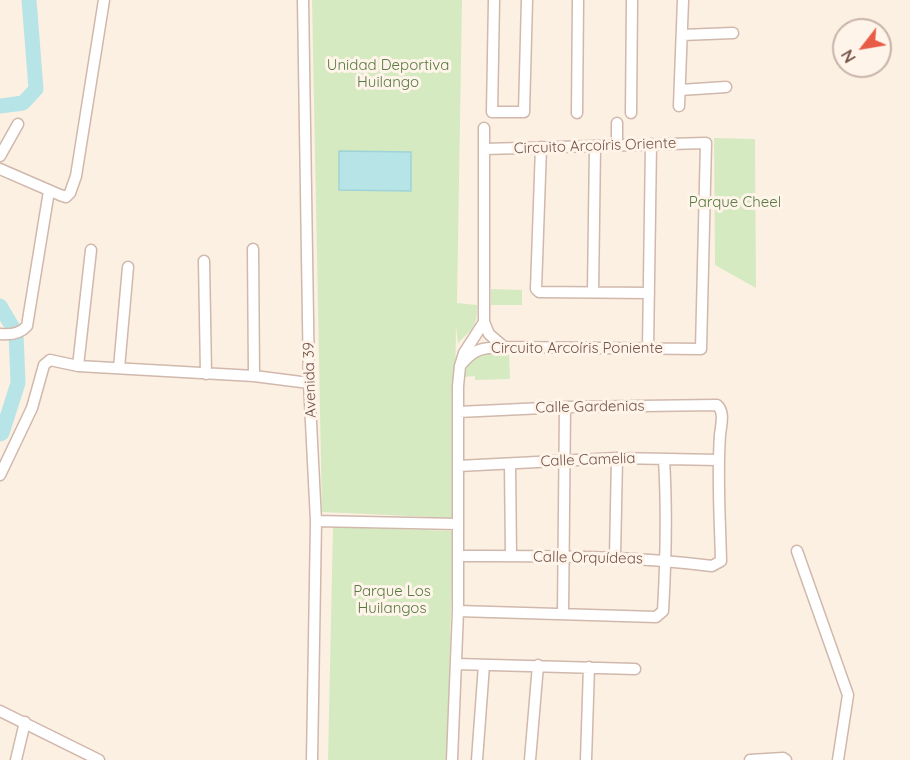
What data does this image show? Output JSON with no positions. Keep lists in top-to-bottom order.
{
  "streets": {
    "street": [
      "Circuito Arcoíris Oriente",
      "Circuito Arcoíris Poniente",
      "Avenida 39",
      "Calle Gardenias",
      "Calle Camelia",
      "Calle Orquídeas"
    ]
  },
  "crossings": [
    ["Circuito Arcoíris Oriente", "Circuito Arcoíris Poniente"],
    ["Calle Gardenias", "Calle Camelia"],
    ["Calle Gardenias", "Calle Orquídeas"],
    ["Calle Camelia", "Calle Orquídeas"]
  ],
  "parks": ["Unidad Deportiva Huilango", "Parque Cheel", "Parque Los Huilangos"],
  "north": "bottom left"
}
